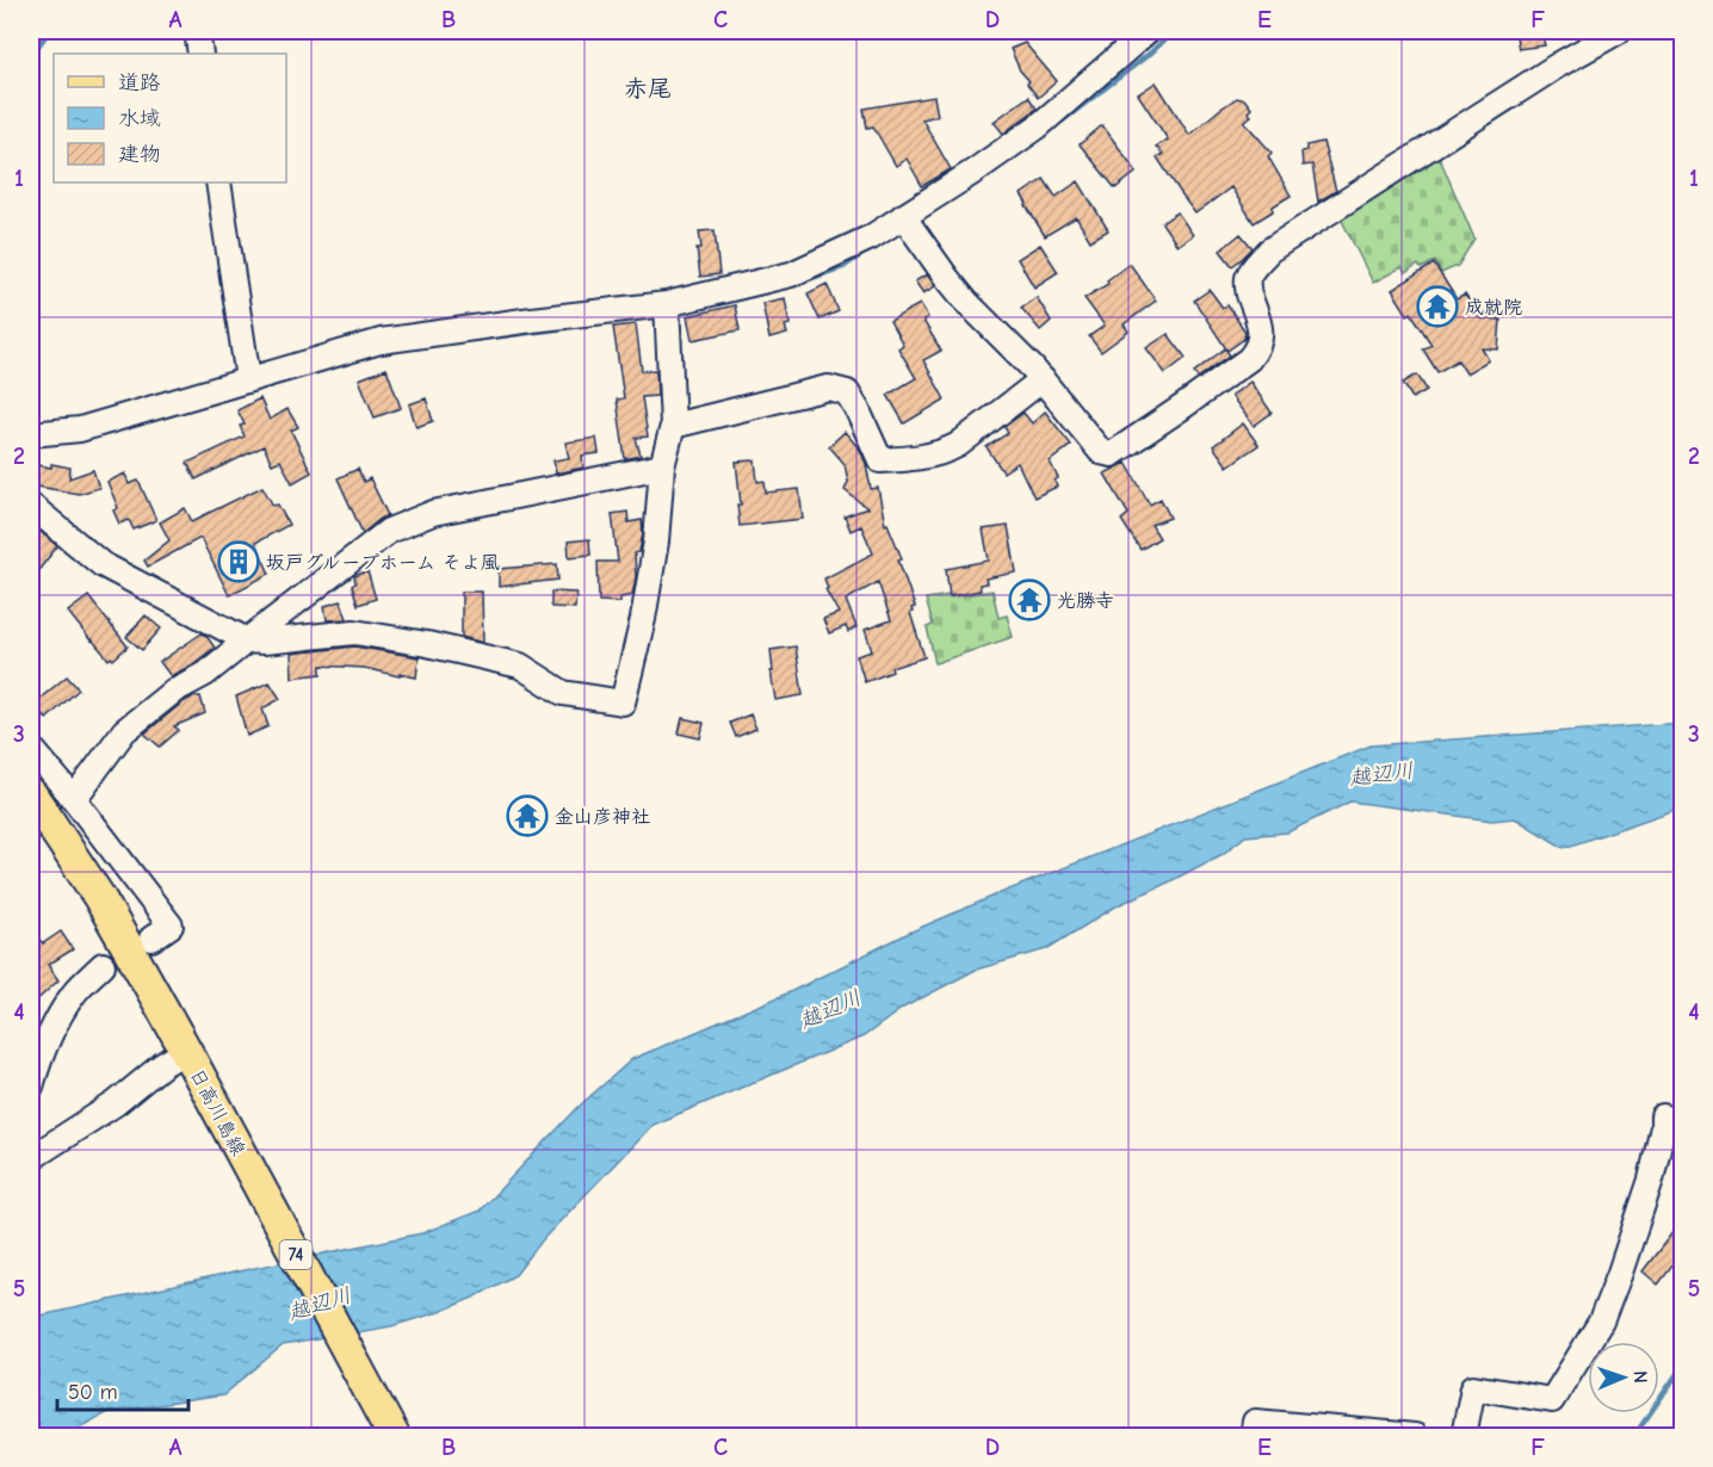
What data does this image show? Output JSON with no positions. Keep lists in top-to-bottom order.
{
  "streets": {
    "main road": ["日高川島線", "74"]
  },
  "districts": ["赤尾"],
  "water": ["越辺川"],
  "places": {
    "temple": ["成就院", "光勝寺", "金山彦神社"],
    "building": ["坂戸グループホーム そよ風"]
  },
  "legend": ["道路", "水域", "建物"],
  "scale_bar": "50 m",
  "north": "right",
  "grid": {
    "columns": [
      "A",
      "B",
      "C",
      "D",
      "E",
      "F"
    ],
    "rows": [
      "1",
      "2",
      "3",
      "4",
      "5"
    ]
  }
}
